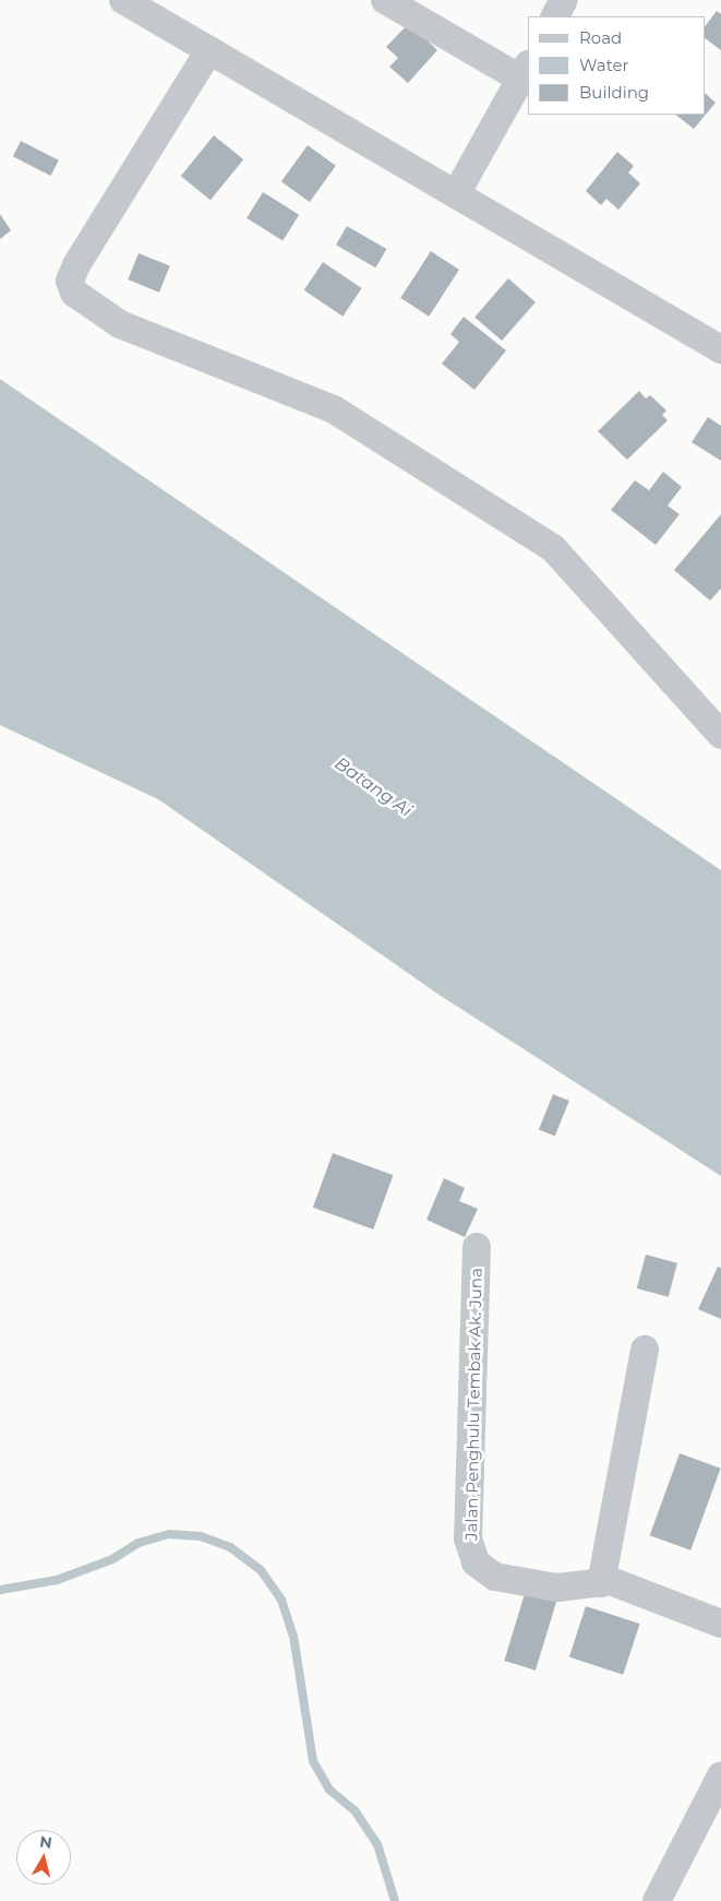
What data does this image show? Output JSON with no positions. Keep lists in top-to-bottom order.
{
  "streets": {
    "street": ["Jalan Penghulu Tembak Ak. Juna"]
  },
  "water": ["Batang Ai"],
  "legend": ["Road", "Water", "Building"],
  "north": "top"
}
